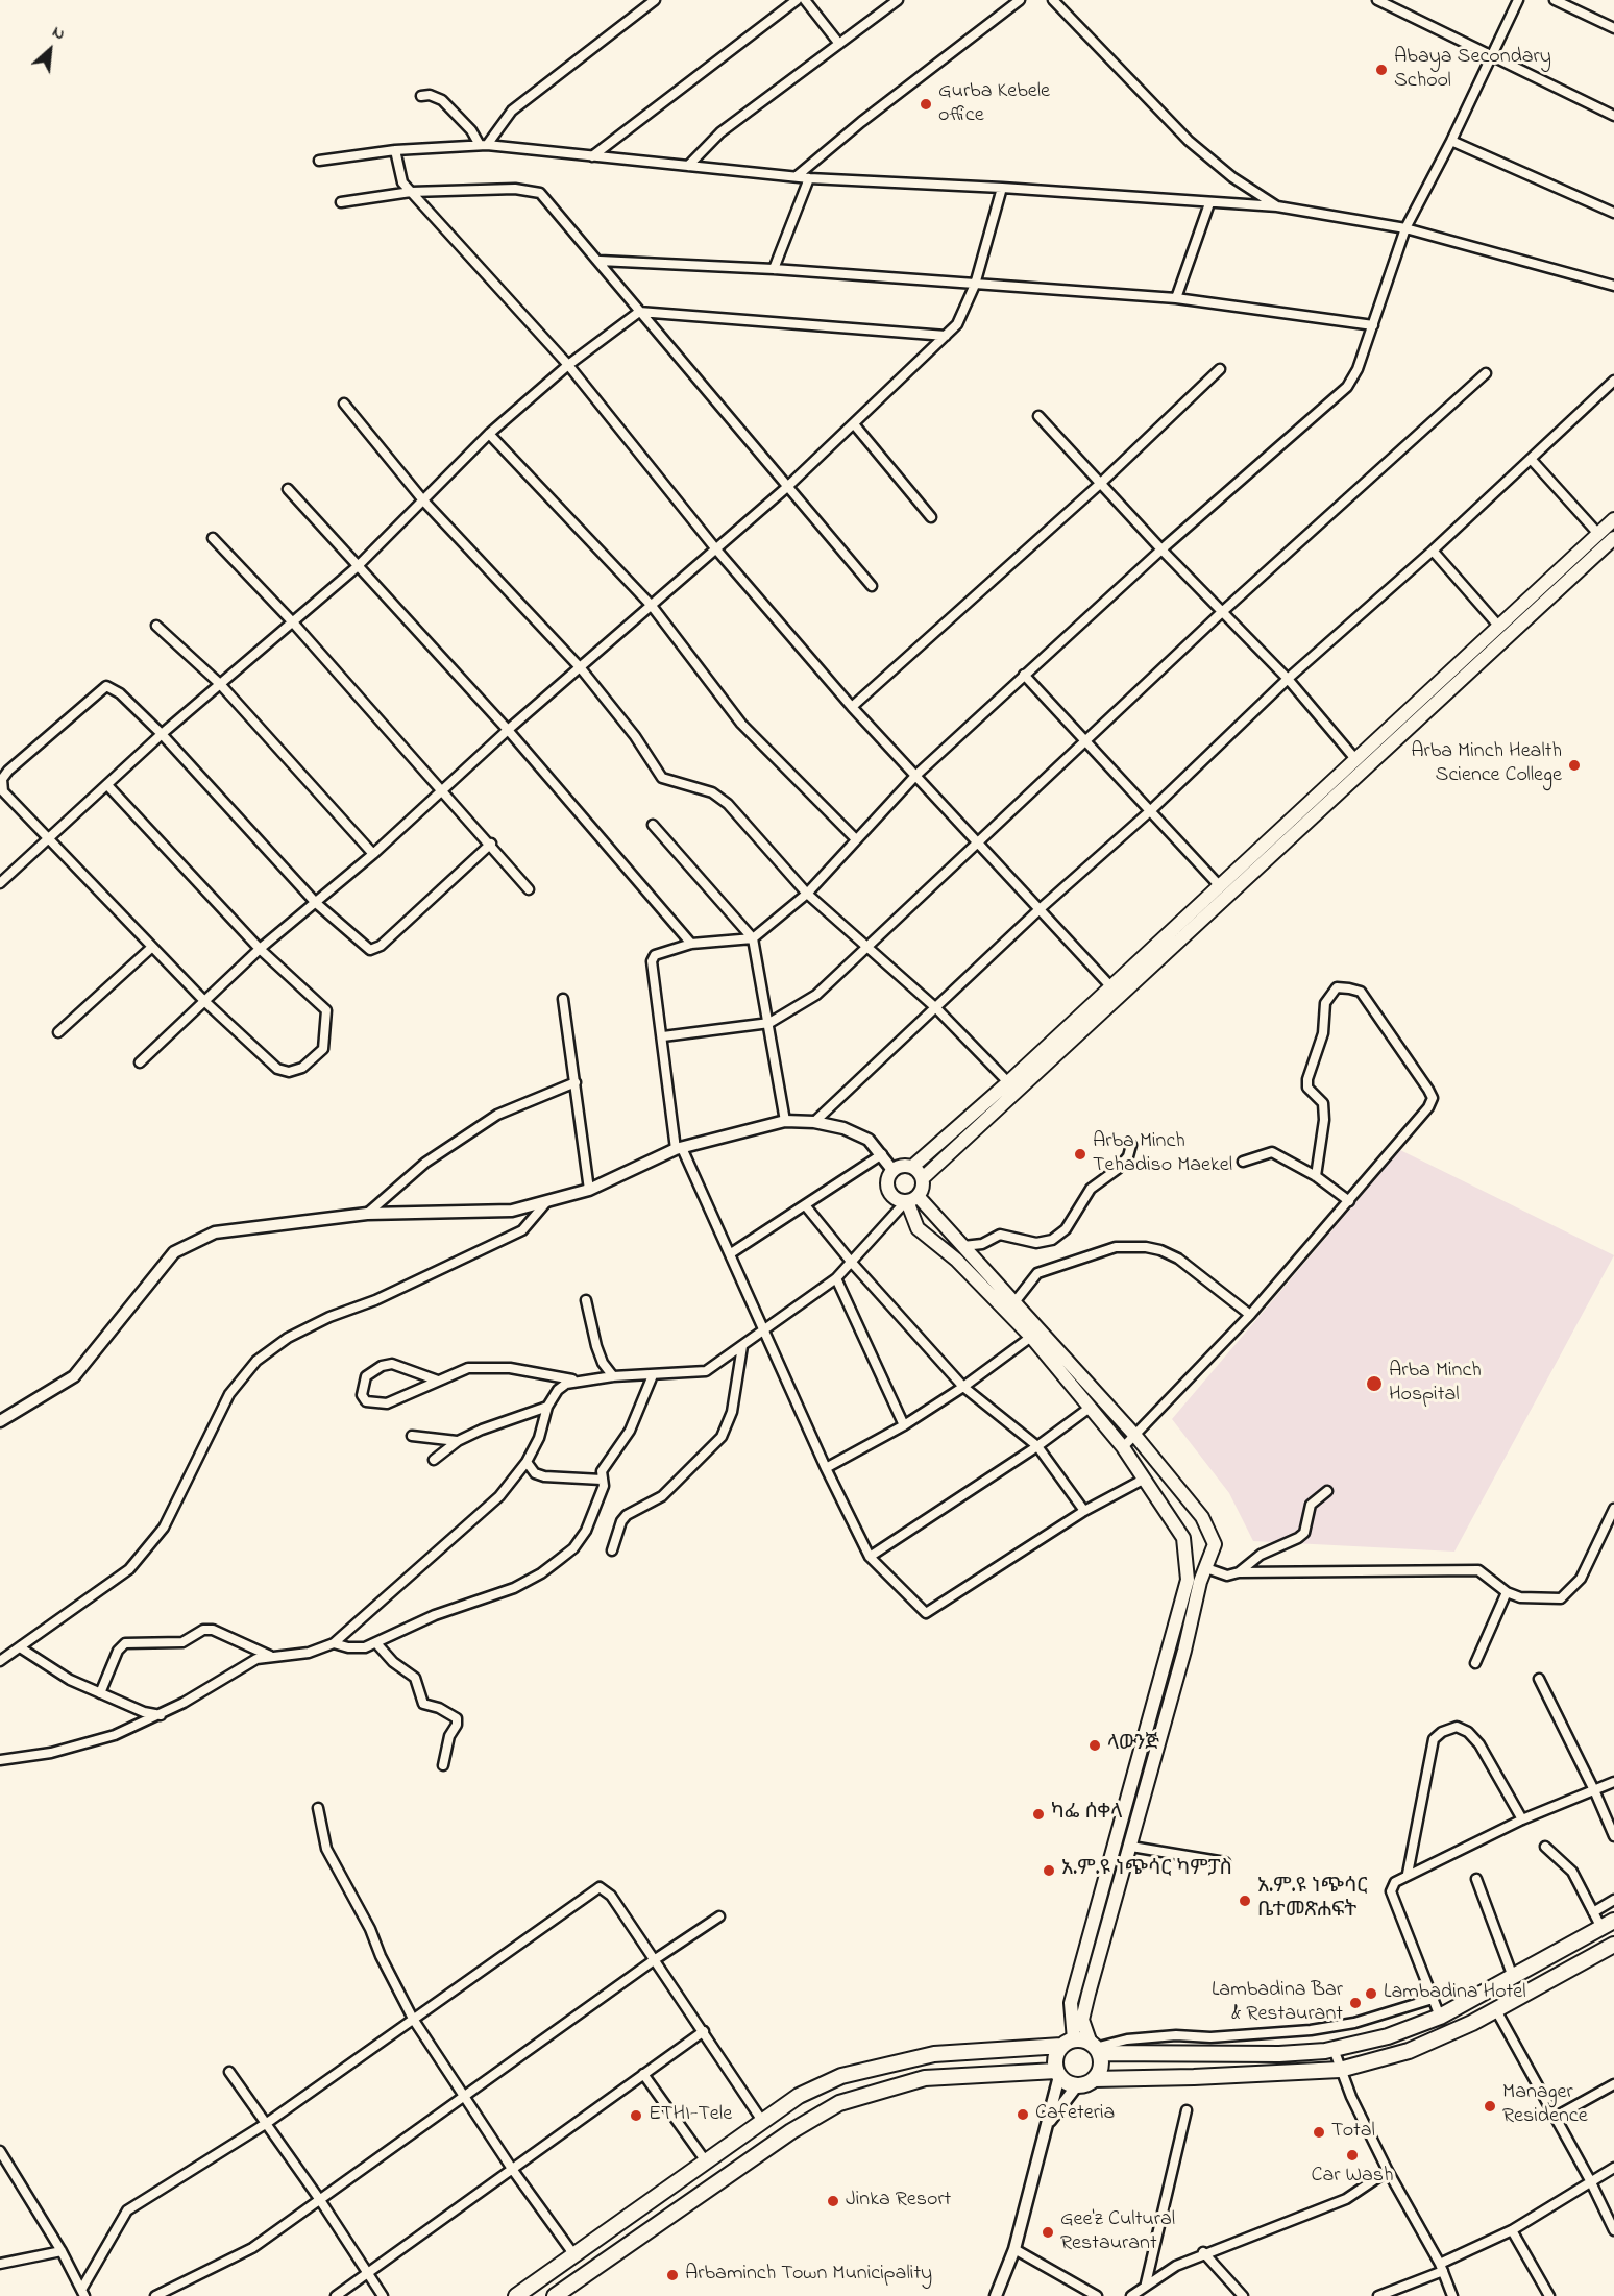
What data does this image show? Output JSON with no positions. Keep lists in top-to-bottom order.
{
  "places": [
    "Abaya Secondary School",
    "Gurba Kebele office",
    "Arba Minch Health Science College",
    "Arba Minch Tehadiso Maekel",
    "Arba Minch Hospital",
    "ላውንጅ",
    "ካፌ ሰቀላ",
    "አ.ም.ዩ ነጭሳር ካምፓስ",
    "አ.ም.ዩ ነጭሳር ቤተመጽሐፍት",
    "Lambadina Hotel",
    "Lambadina Bar & Restaurant",
    "Manager Residence",
    "Cafeteria",
    "ETHI-Tele",
    "Total",
    "Car Wash",
    "Jinka Resort",
    "Gee'z Cultural Restaurant",
    "Arbaminch Town Municipality"
  ],
  "north": "top right"
}
